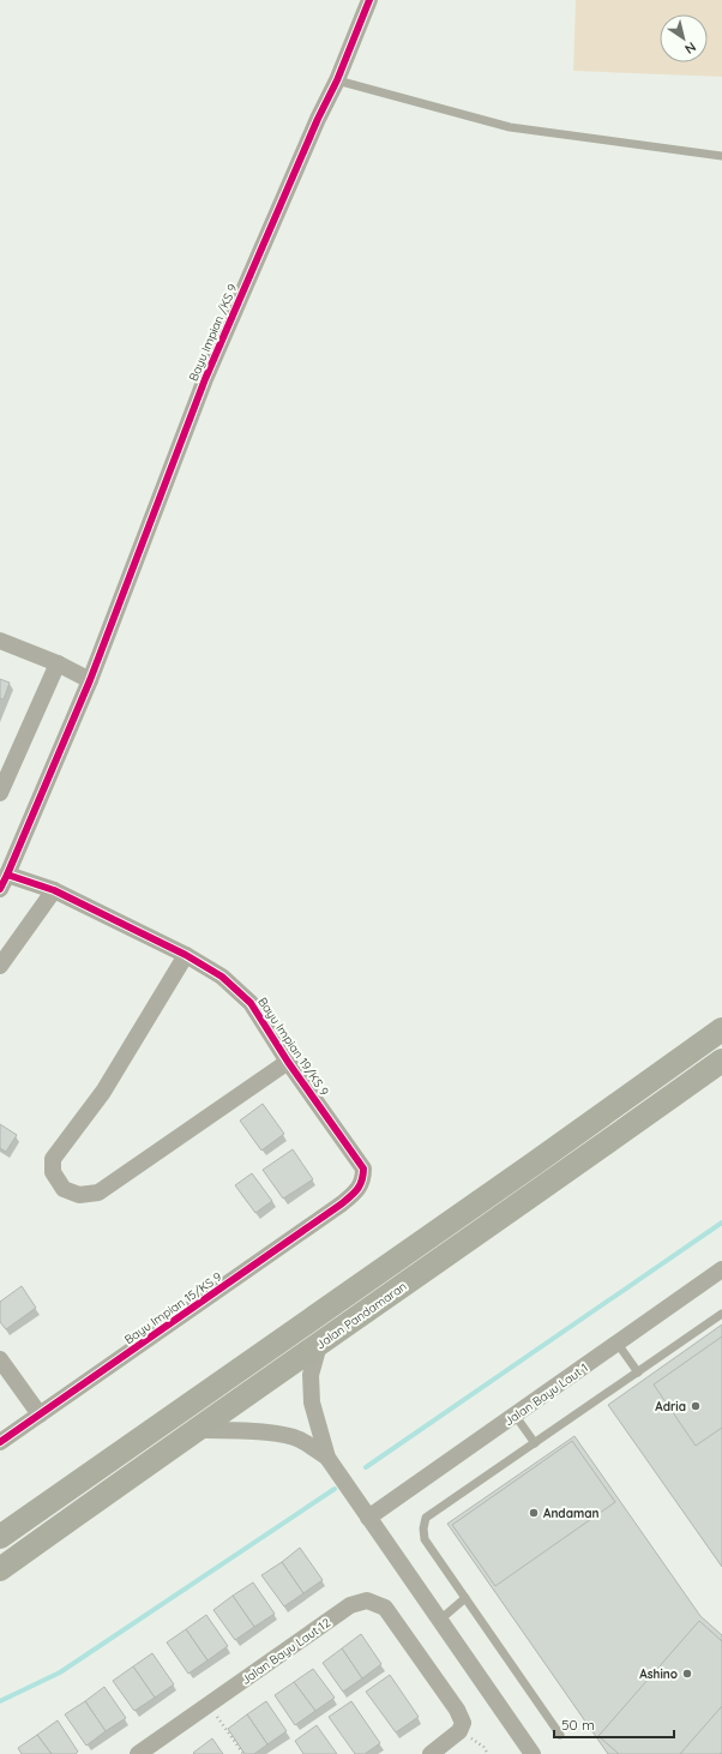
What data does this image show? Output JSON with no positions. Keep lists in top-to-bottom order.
{
  "streets": {
    "main road": ["Jalan Pandamaran"],
    "street": [
      "Bayu Impian /KS 9",
      "Bayu Impian 19/KS 9",
      "Bayu Impian 15/KS 9",
      "Jalan Bayu Laut 1",
      "Jalan Bayu Laut 12"
    ]
  },
  "crossings": [
    ["Bayu Impian /KS 9", "Bayu Impian 19/KS 9"],
    ["Bayu Impian 19/KS 9", "Bayu Impian 15/KS 9"]
  ],
  "places": ["Adria", "Andaman", "Ashino"],
  "scale_bar": "50 m",
  "north": "bottom right"
}
